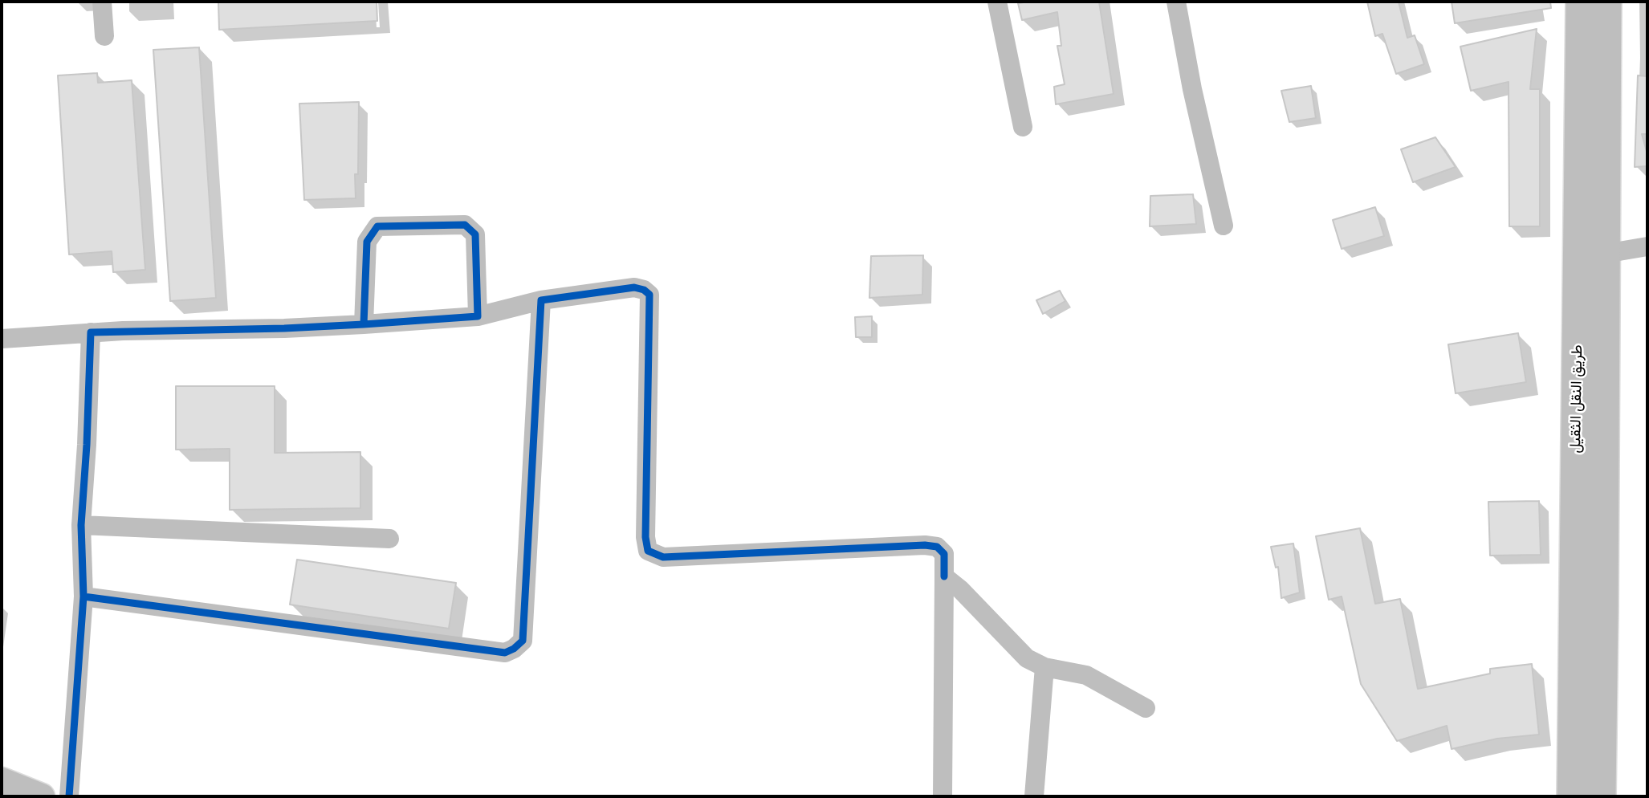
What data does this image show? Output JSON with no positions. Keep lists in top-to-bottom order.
{
  "streets": {
    "highway": ["طريق النقل الثقيل"]
  }
}
